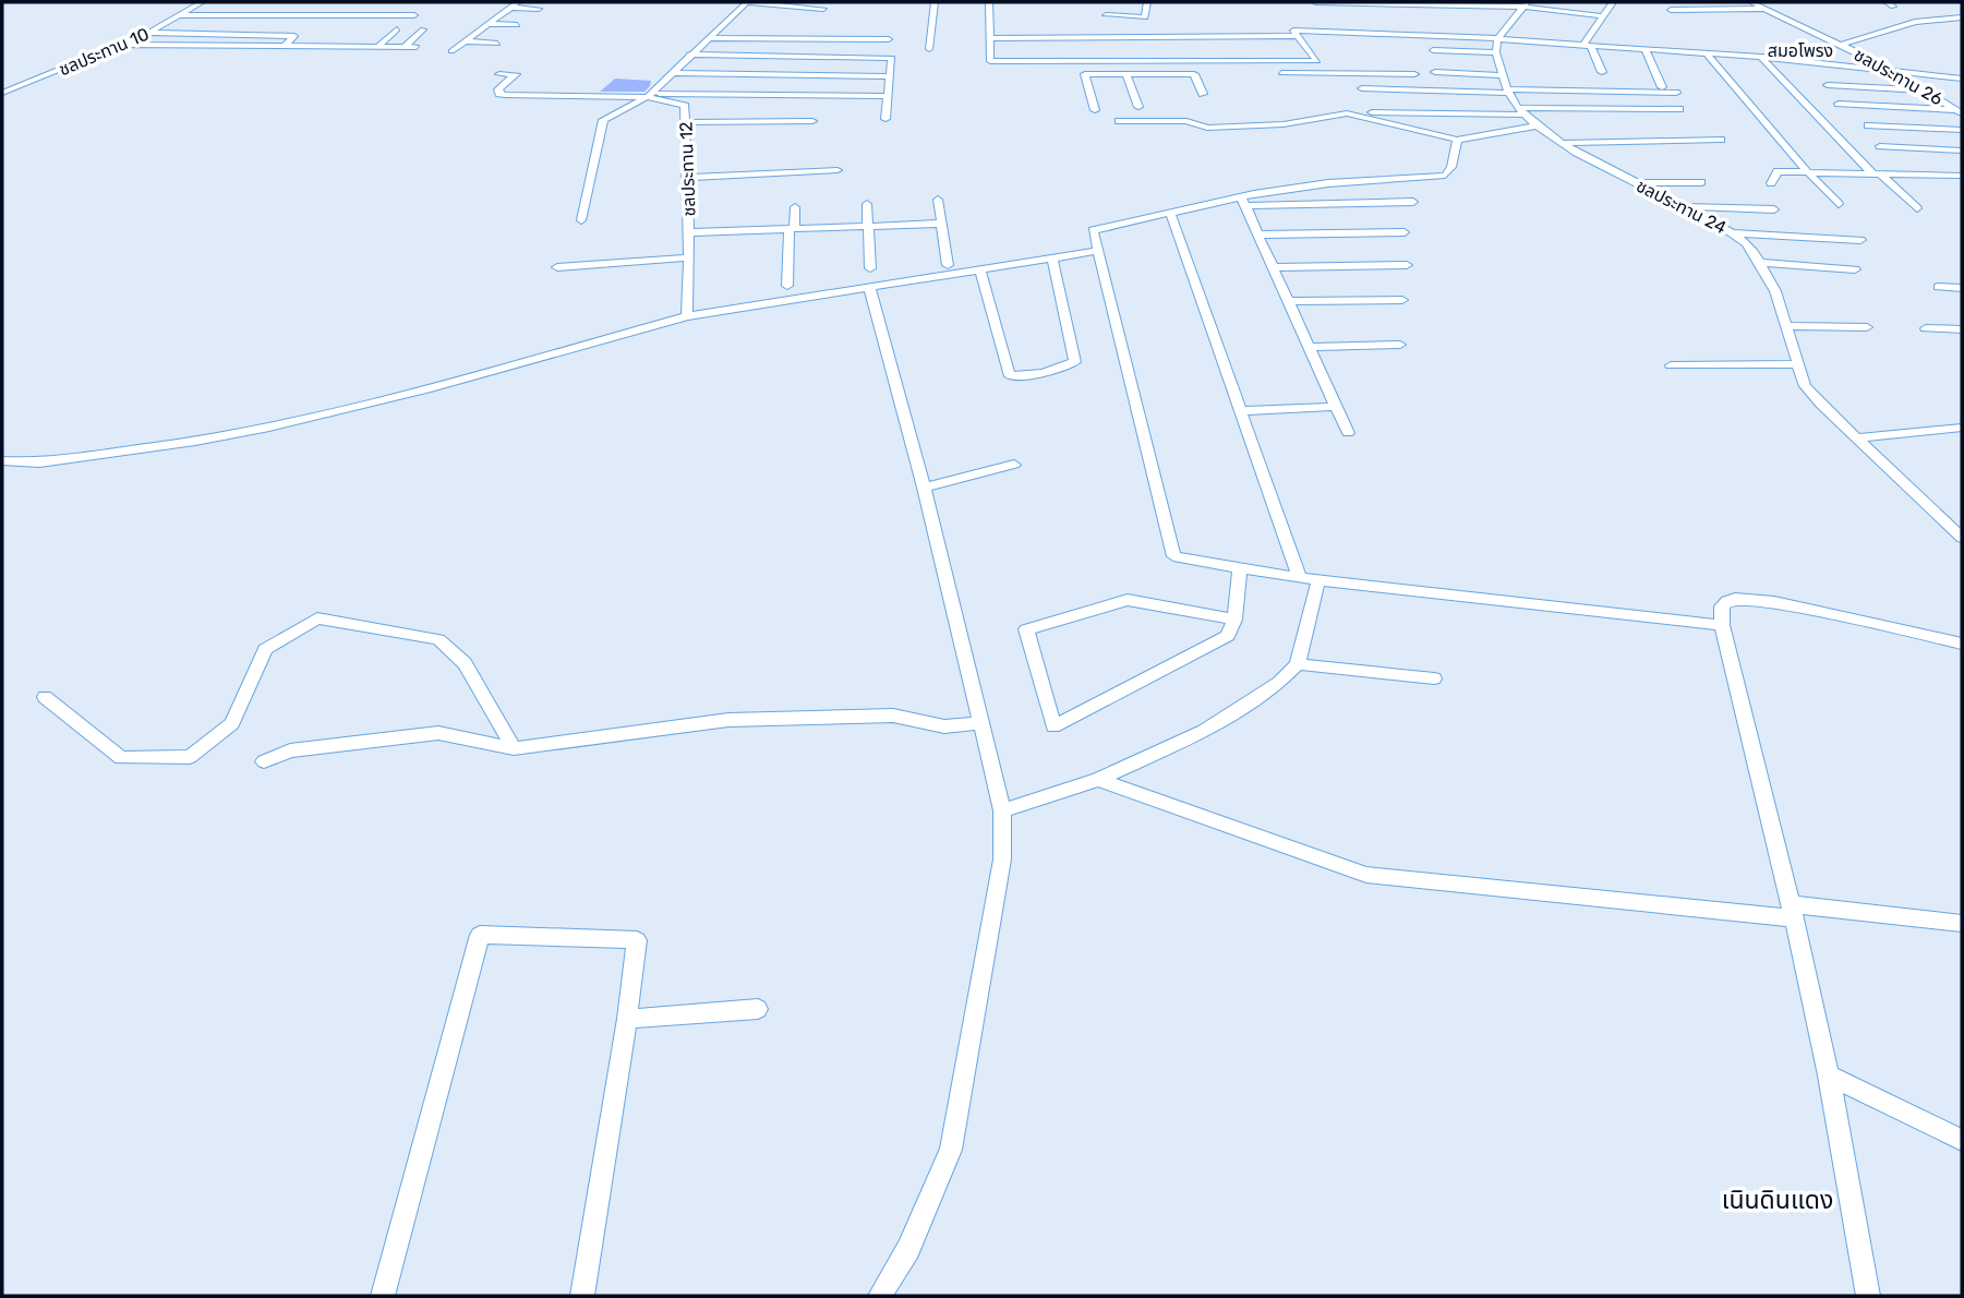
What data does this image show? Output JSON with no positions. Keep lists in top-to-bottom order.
{
  "streets": {
    "street": [
      "ชลประทาน 10",
      "ชลประทาน 26",
      "ชลประทาน 12",
      "ชลประทาน 24"
    ]
  },
  "districts": ["สมอโพรง", "เนินดินแดง"]
}
